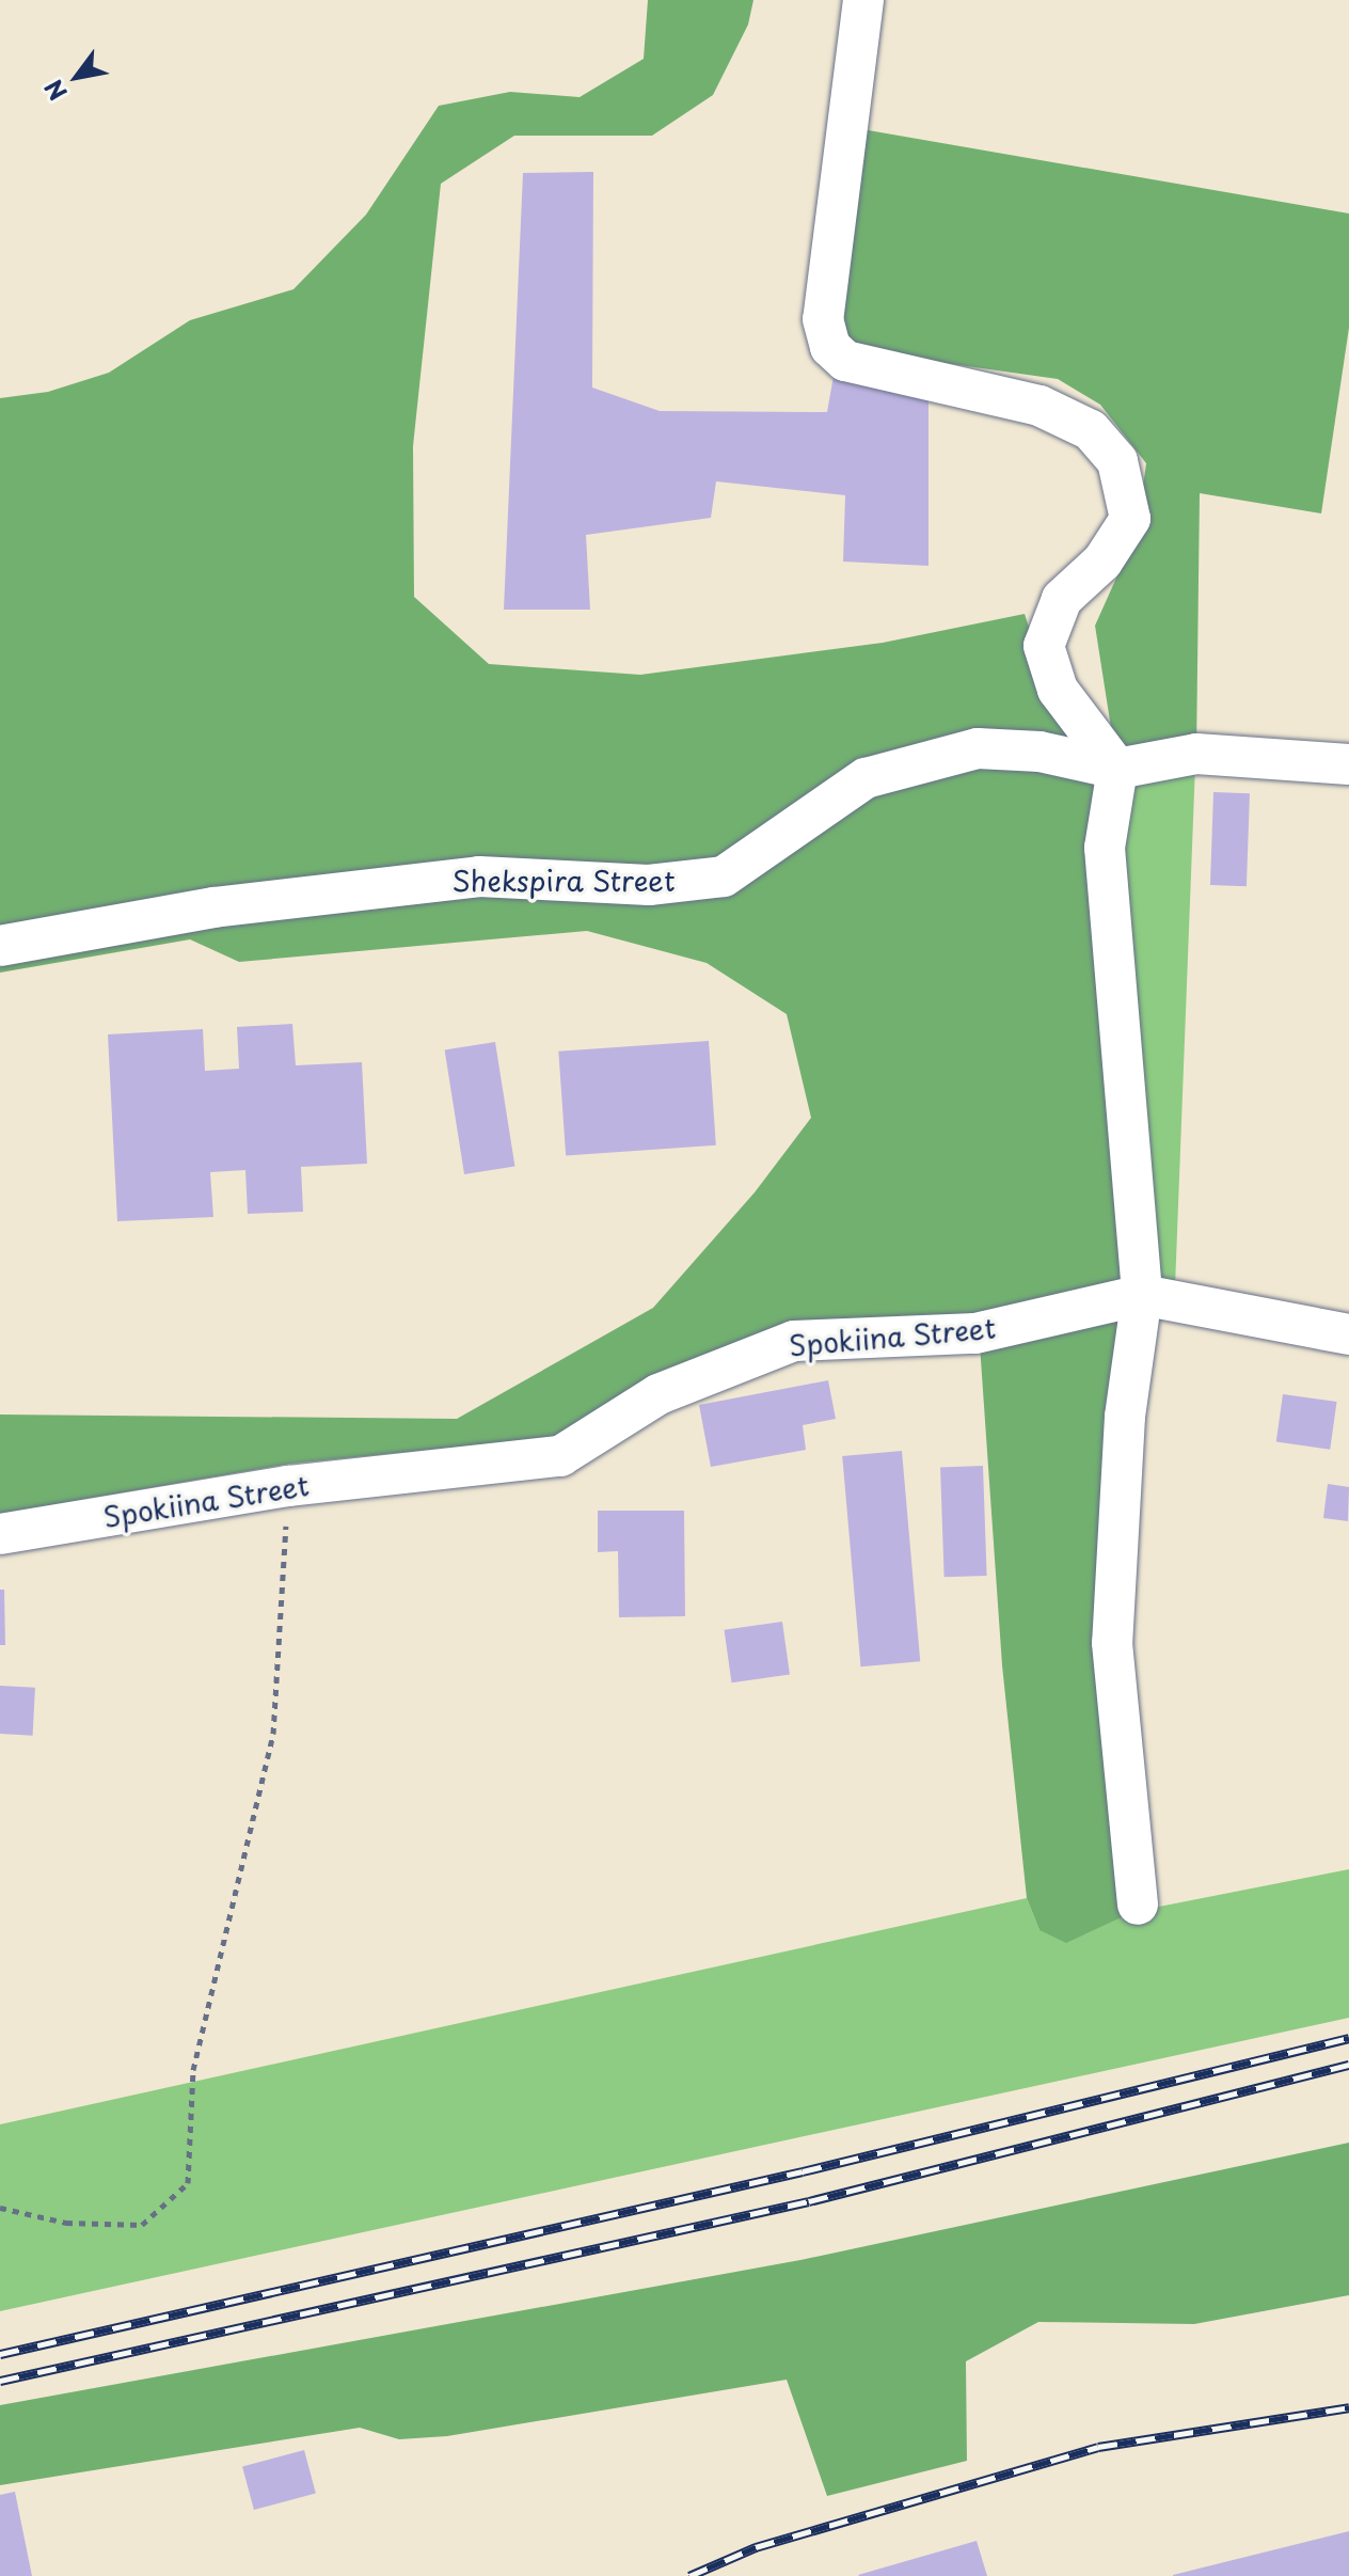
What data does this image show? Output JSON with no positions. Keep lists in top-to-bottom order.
{
  "streets": {
    "street": ["Shekspira Street", "Spokiina Street"]
  },
  "north": "bottom left"
}
